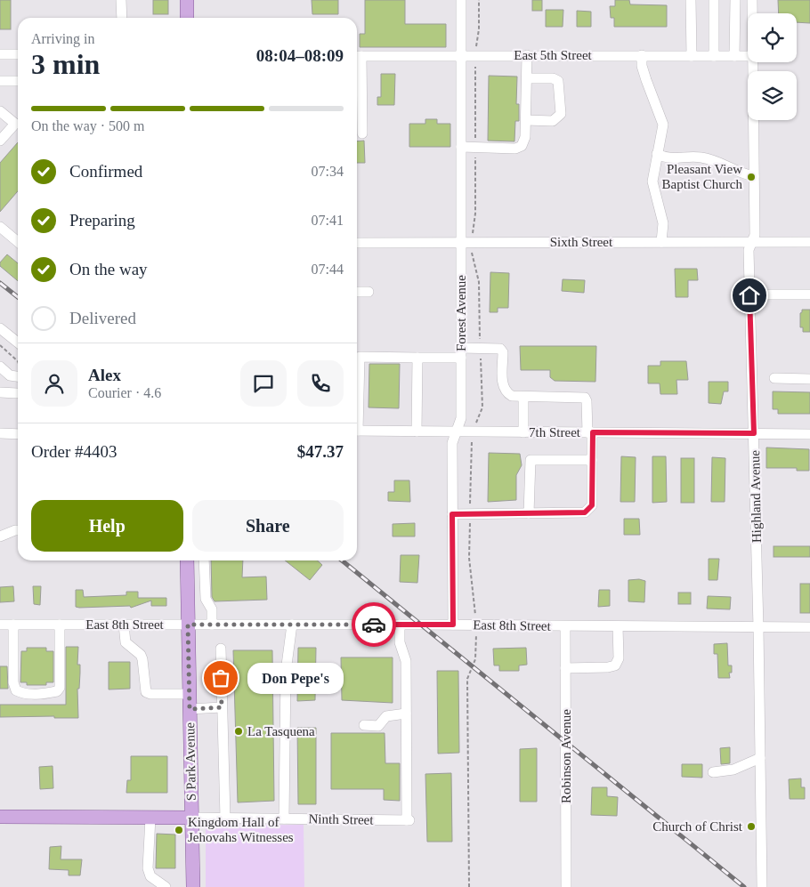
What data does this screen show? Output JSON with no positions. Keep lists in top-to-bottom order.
{
  "streets": {
    "main road": ["S Park Avenue"],
    "street": [
      "East 5th Street",
      "Sixth Street",
      "Forest Avenue",
      "7th Street",
      "Highland Avenue",
      "East 8th Street",
      "Robinson Avenue",
      "Ninth Street"
    ]
  },
  "crossings": [
    ["East 5th Street", "Forest Avenue"],
    ["Sixth Street", "Forest Avenue"],
    ["Sixth Street", "Highland Avenue"],
    ["Forest Avenue", "7th Street"],
    ["Forest Avenue", "East 8th Street"],
    ["7th Street", "Highland Avenue"],
    ["Highland Avenue", "East 8th Street"],
    ["East 8th Street", "Robinson Avenue"],
    ["East 8th Street", "S Park Avenue"],
    ["S Park Avenue", "Ninth Street"]
  ],
  "places": [
    "Pleasant View Baptist Church",
    "Don Pepe's",
    "La Tasquena",
    "Church of Christ",
    "Kingdom Hall of Jehovahs Witnesses"
  ],
  "page": {
    "heading": ["3 min", "Arriving in", "08:04–08:09"],
    "panel": [
      "Alex",
      "Courier · 4.6",
      "Order #4403",
      "$47.37"
    ],
    "bar": "On the way · 500 m",
    "list": [
      ["Confirmed", "07:34"],
      ["Preparing", "07:41"],
      ["On the way", "07:44"],
      "Delivered"
    ],
    "buttons": ["Help", "Share"],
    "bubble": "Don Pepe's"
  }
}
